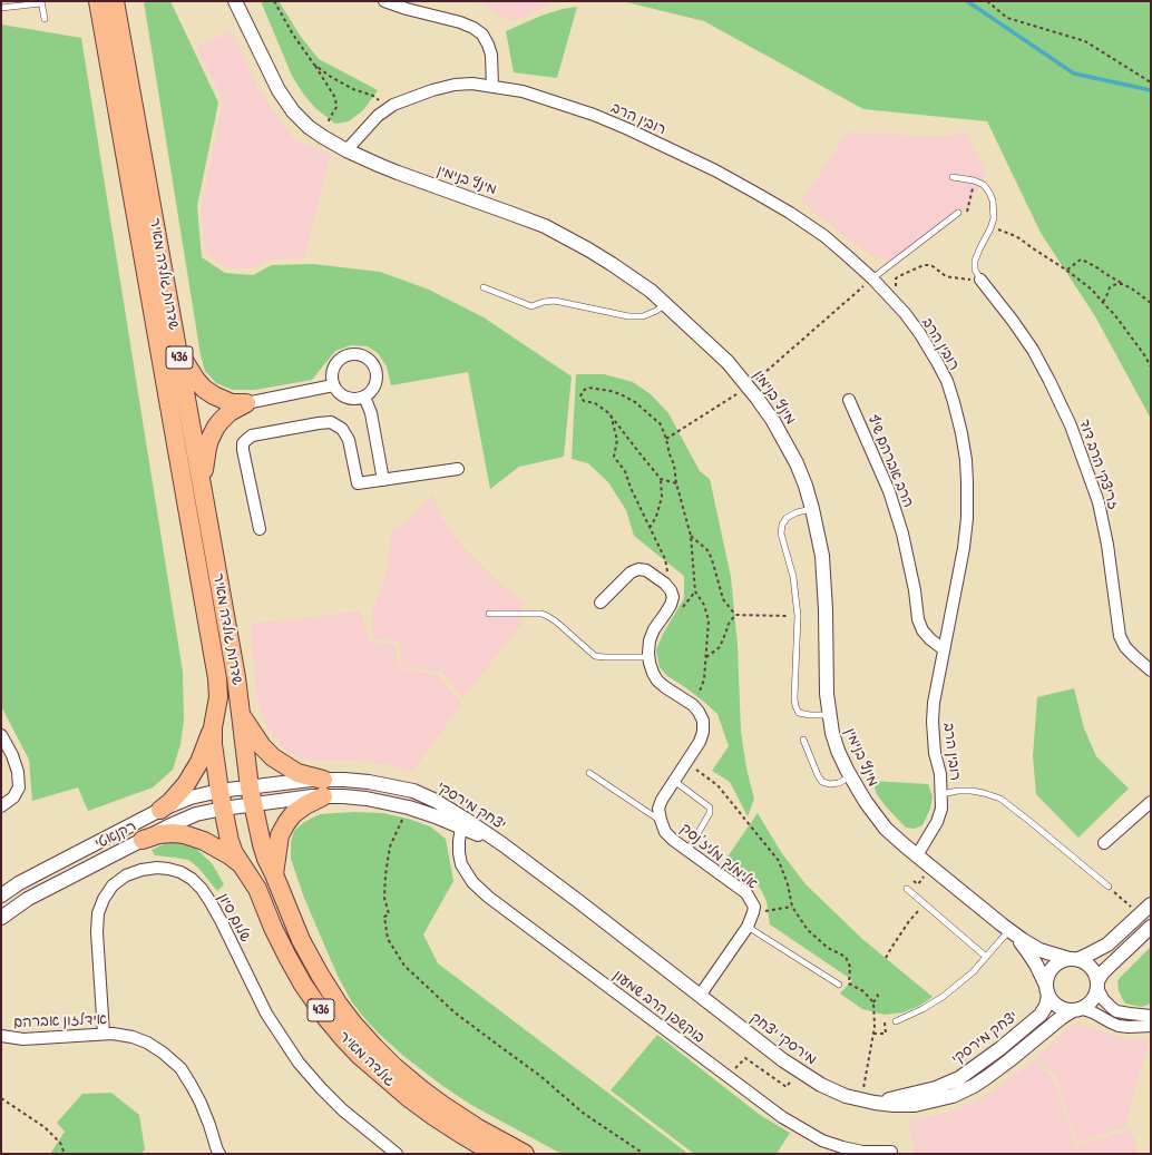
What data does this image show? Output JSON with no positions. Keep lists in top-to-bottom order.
{
  "streets": {
    "main road": ["שדרות גולדה מאיר", "436", "גולדה מאיר"],
    "street": [
      "רובין הרב",
      "מינץ בנימין",
      "הרב אברהם שיף",
      "זריצקי הרב דוד",
      "יצחק מירסקי",
      "רקנאטי",
      "אלימלך מליז'נסק",
      "שלום סיון",
      "בוקשפן הרב שמעון",
      "אידלזון אברהם",
      "מירסקי יצחק"
    ]
  },
  "crossings": [
    ["רובין הרב", "מינץ בנימין"],
    ["רובין הרב", "הרב אברהם שיף"],
    ["שדרות גולדה מאיר", "יצחק מירסקי"],
    ["שדרות גולדה מאיר", "רקנאטי"],
    ["שדרות גולדה מאיר", "גולדה מאיר"],
    ["יצחק מירסקי", "רקנאטי"],
    ["יצחק מירסקי", "בוקשפן הרב שמעון"],
    ["יצחק מירסקי", "מירסקי יצחק"],
    ["רקנאטי", "גולדה מאיר"],
    ["אלימלך מליז'נסק", "מירסקי יצחק"],
    ["שלום סיון", "אידלזון אברהם"]
  ]
}
